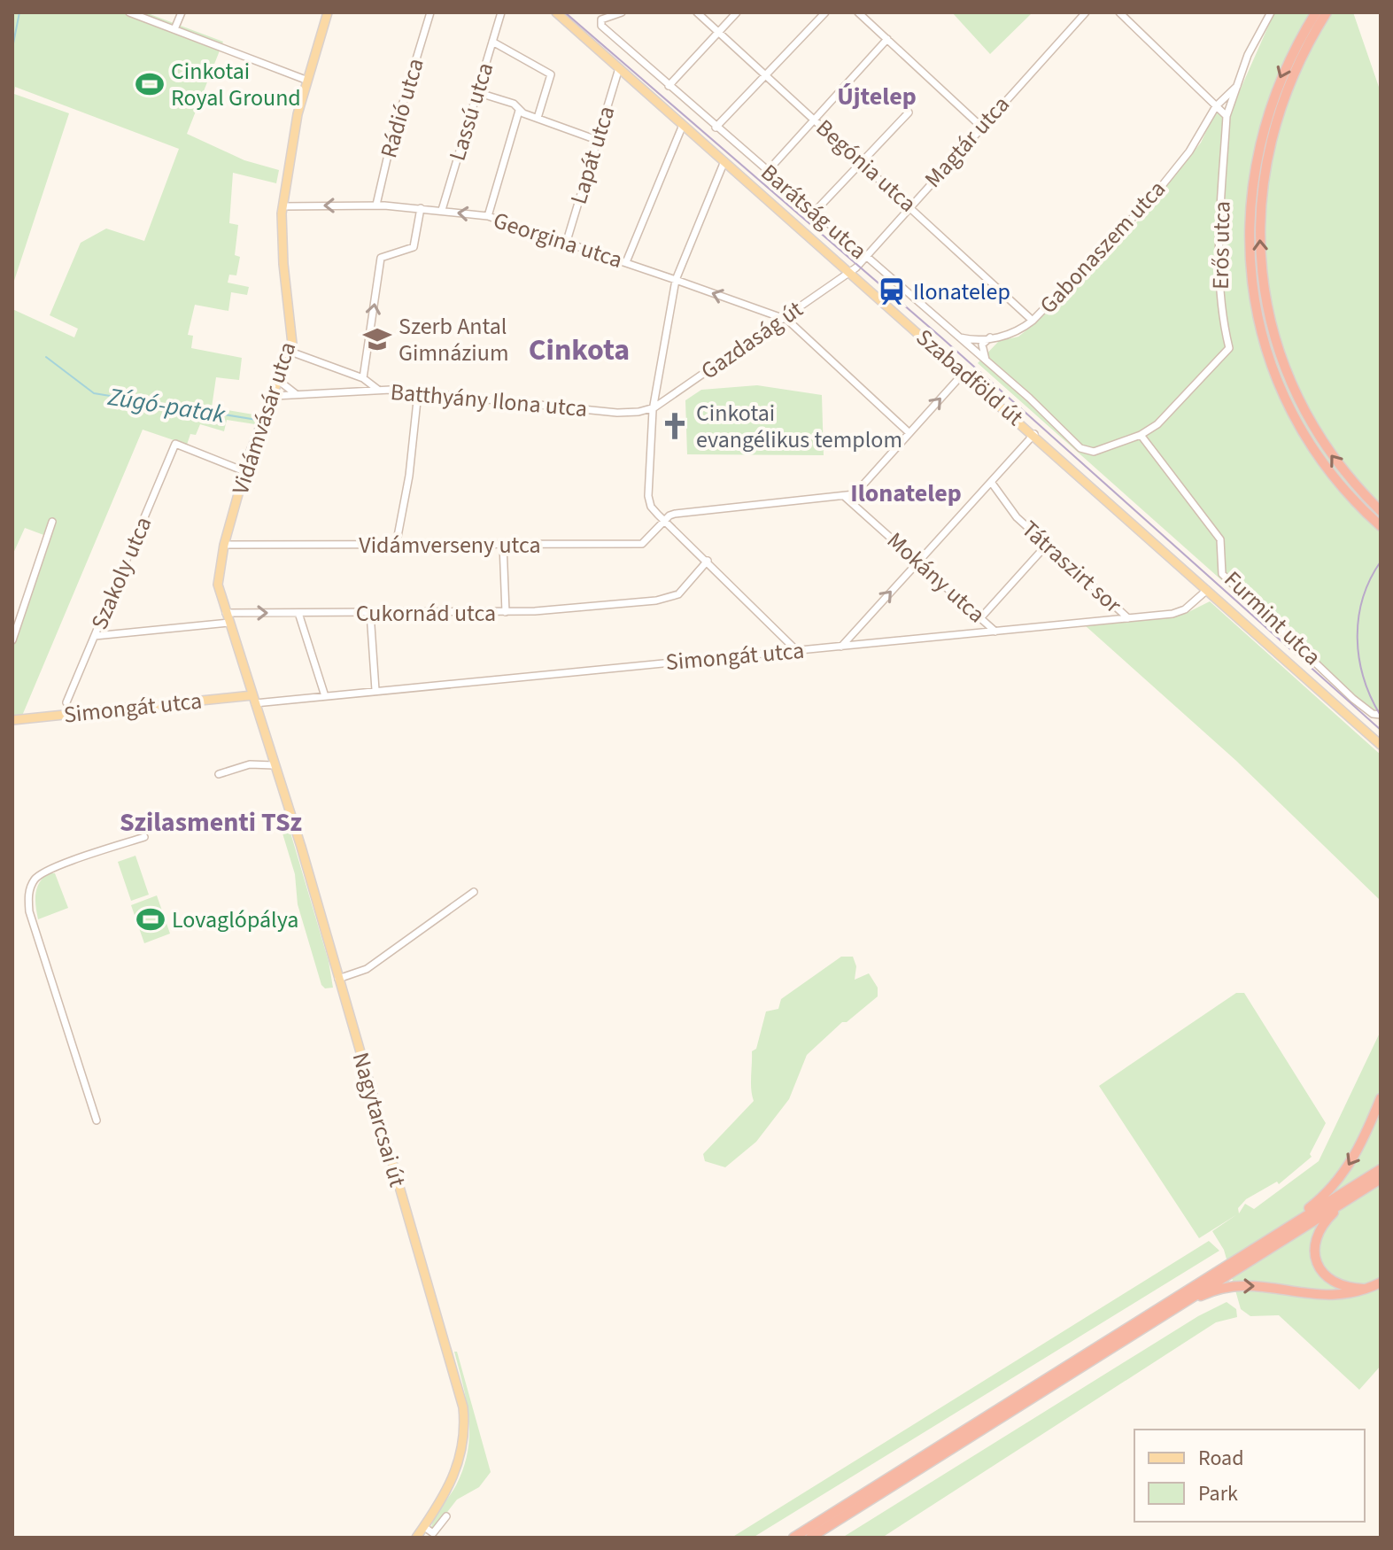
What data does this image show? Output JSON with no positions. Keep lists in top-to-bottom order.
{
  "streets": {
    "main road": [
      "Szabadföld út",
      "Vidámvásár utca",
      "Simongát utca",
      "Nagytarcsai út"
    ],
    "street": [
      "Rádió utca",
      "Lassú utca",
      "Magtár utca",
      "Lapát utca",
      "Begónia utca",
      "Barátság utca",
      "Georgina utca",
      "Erős utca",
      "Gabonaszem utca",
      "Gazdaság út",
      "Batthyány Ilona utca",
      "Vidámverseny utca",
      "Tátraszirt sor",
      "Szakoly utca",
      "Mokány utca",
      "Cukornád utca",
      "Furmint utca"
    ]
  },
  "crossings": [
    ["Rádió utca", "Georgina utca"],
    ["Lassú utca", "Georgina utca"],
    ["Magtár utca", "Begónia utca"],
    ["Magtár utca", "Barátság utca"],
    ["Magtár utca", "Gazdaság út"],
    ["Magtár utca", "Szabadföld út"],
    ["Lapát utca", "Georgina utca"],
    ["Lapát utca", "Szabadföld út"],
    ["Begónia utca", "Gabonaszem utca"],
    ["Barátság utca", "Erős utca"],
    ["Barátság utca", "Gabonaszem utca"],
    ["Georgina utca", "Gazdaság út"],
    ["Georgina utca", "Vidámvásár utca"],
    ["Erős utca", "Furmint utca"],
    ["Gazdaság út", "Szabadföld út"],
    ["Gazdaság út", "Batthyány Ilona utca"],
    ["Szabadföld út", "Simongát utca"],
    ["Batthyány Ilona utca", "Vidámvásár utca"],
    ["Vidámvásár utca", "Vidámverseny utca"],
    ["Vidámvásár utca", "Szakoly utca"],
    ["Vidámvásár utca", "Cukornád utca"],
    ["Vidámvásár utca", "Simongát utca"],
    ["Vidámvásár utca", "Nagytarcsai út"],
    ["Tátraszirt sor", "Simongát utca"],
    ["Mokány utca", "Simongát utca"],
    ["Simongát utca", "Nagytarcsai út"]
  ],
  "one_way": ["Georgina utca"],
  "districts": [
    "Újtelep",
    "Cinkota",
    "Ilonatelep",
    "Szilasmenti TSz"
  ],
  "water": ["Zúgó-patak"],
  "places": {
    "sports": ["Cinkotai Royal Ground", "Lovaglópálya"],
    "station": ["Ilonatelep"],
    "school or university": ["Szerb Antal Gimnázium"],
    "church": ["Cinkotai evangélikus templom"]
  },
  "legend": ["Road", "Park"]
}
